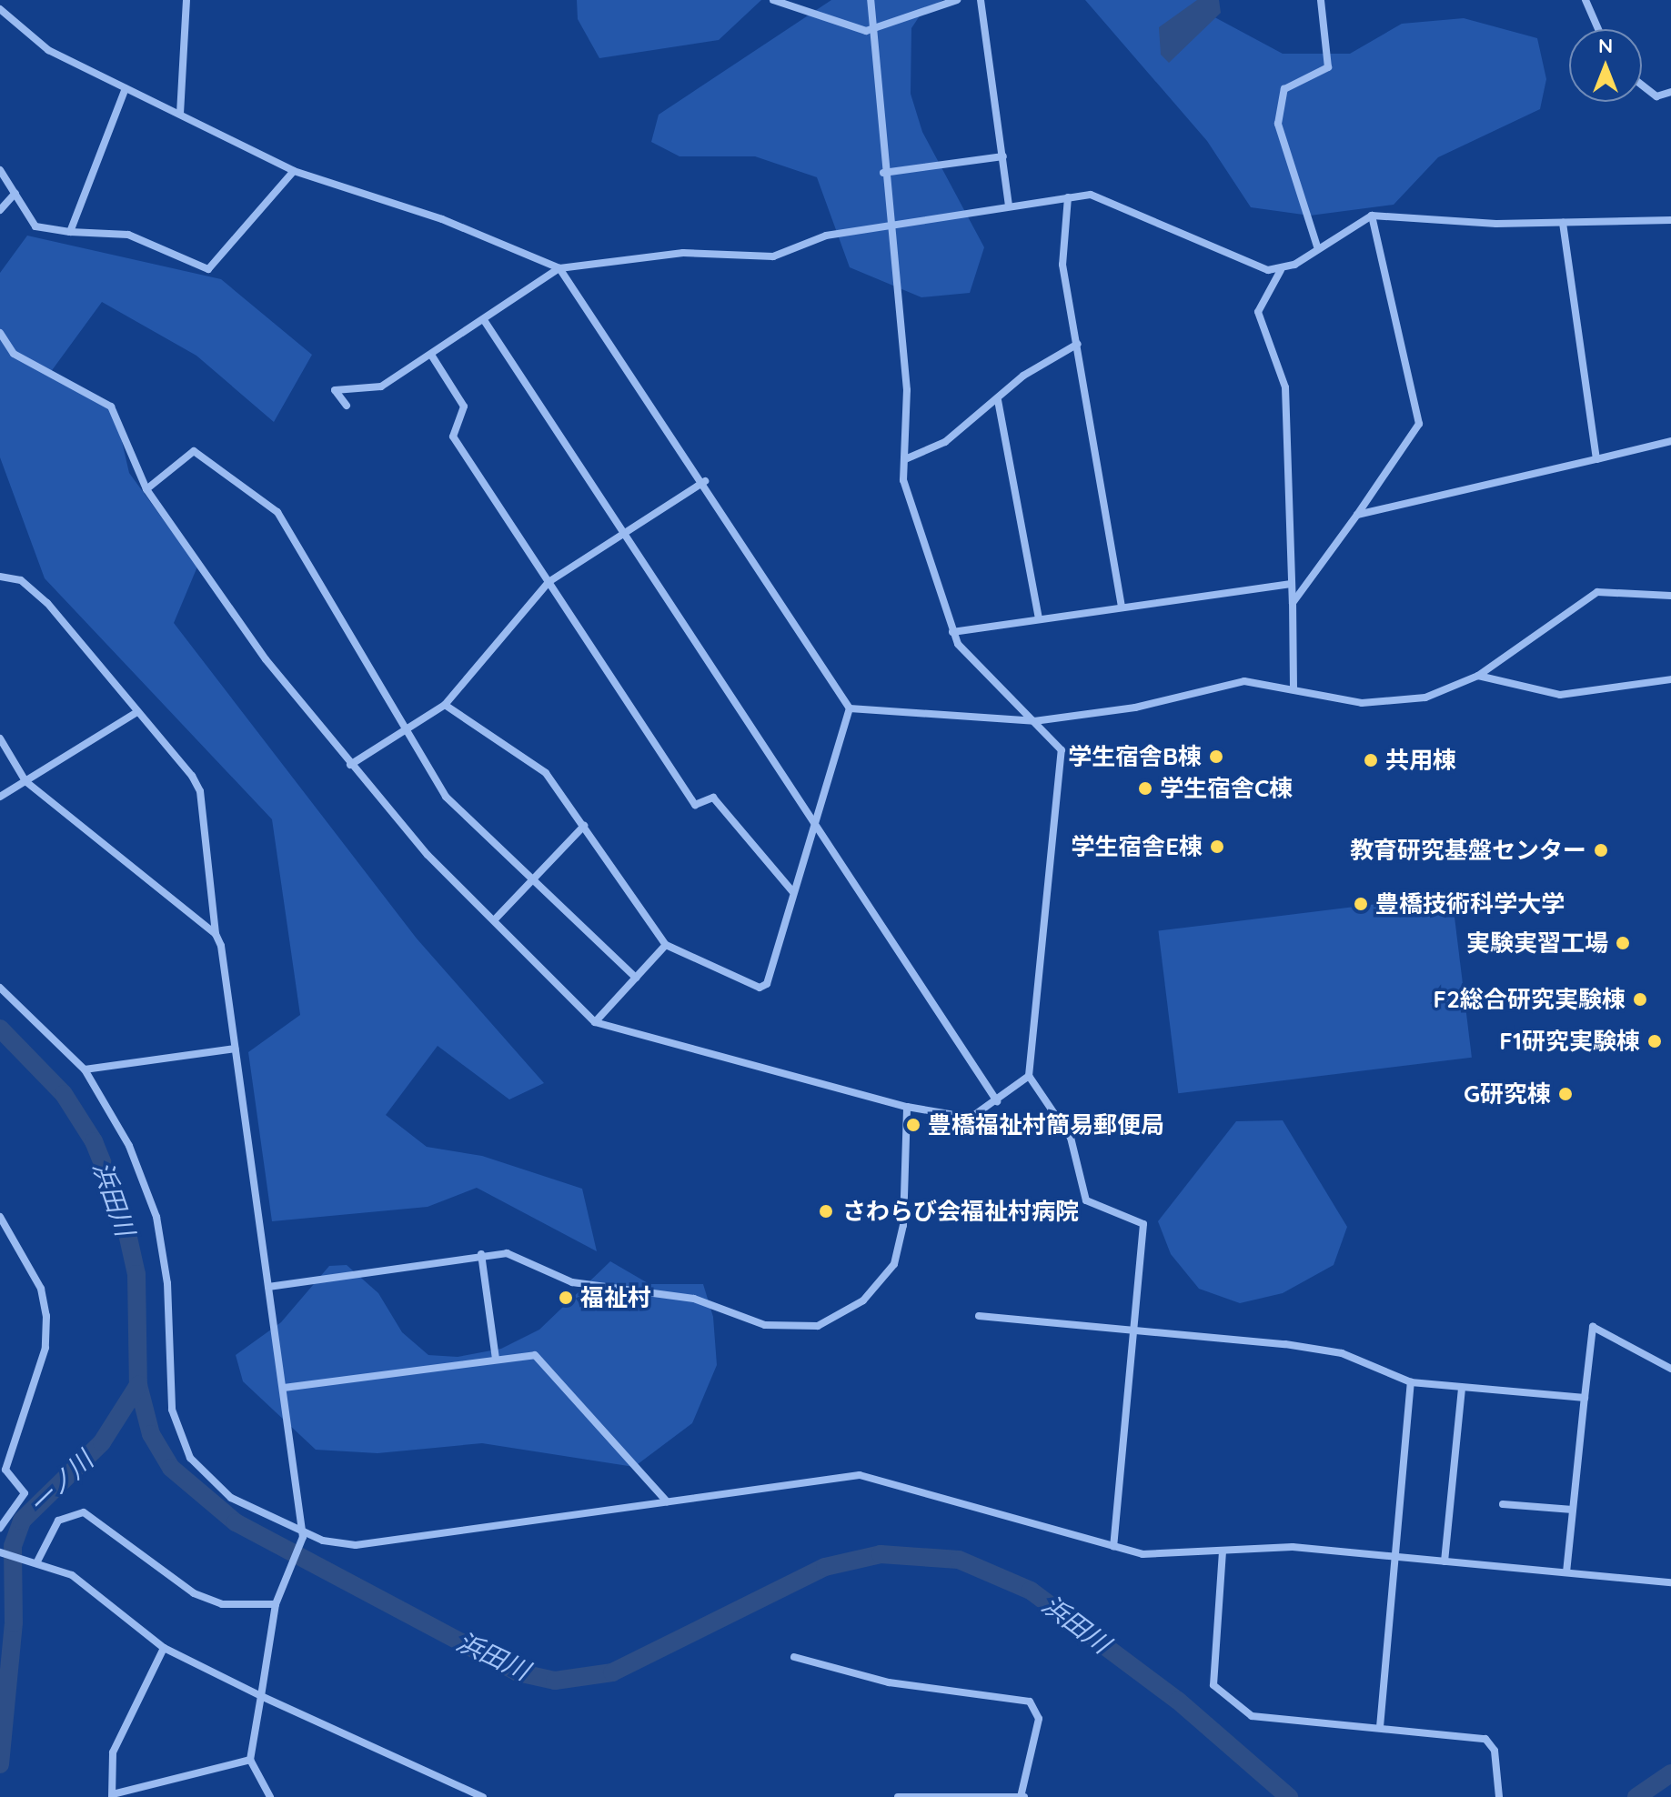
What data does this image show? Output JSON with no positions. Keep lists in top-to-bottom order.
{
  "water": ["浜田川", "一ノ川"],
  "places": [
    "学生宿舎B棟",
    "共用棟",
    "学生宿舎C棟",
    "学生宿舎E棟",
    "教育研究基盤センター",
    "豊橋技術科学大学",
    "実験実習工場",
    "F2総合研究実験棟",
    "F1研究実験棟",
    "G研究棟",
    "豊橋福祉村簡易郵便局",
    "さわらび会福祉村病院",
    "福祉村"
  ],
  "north": "top"
}
